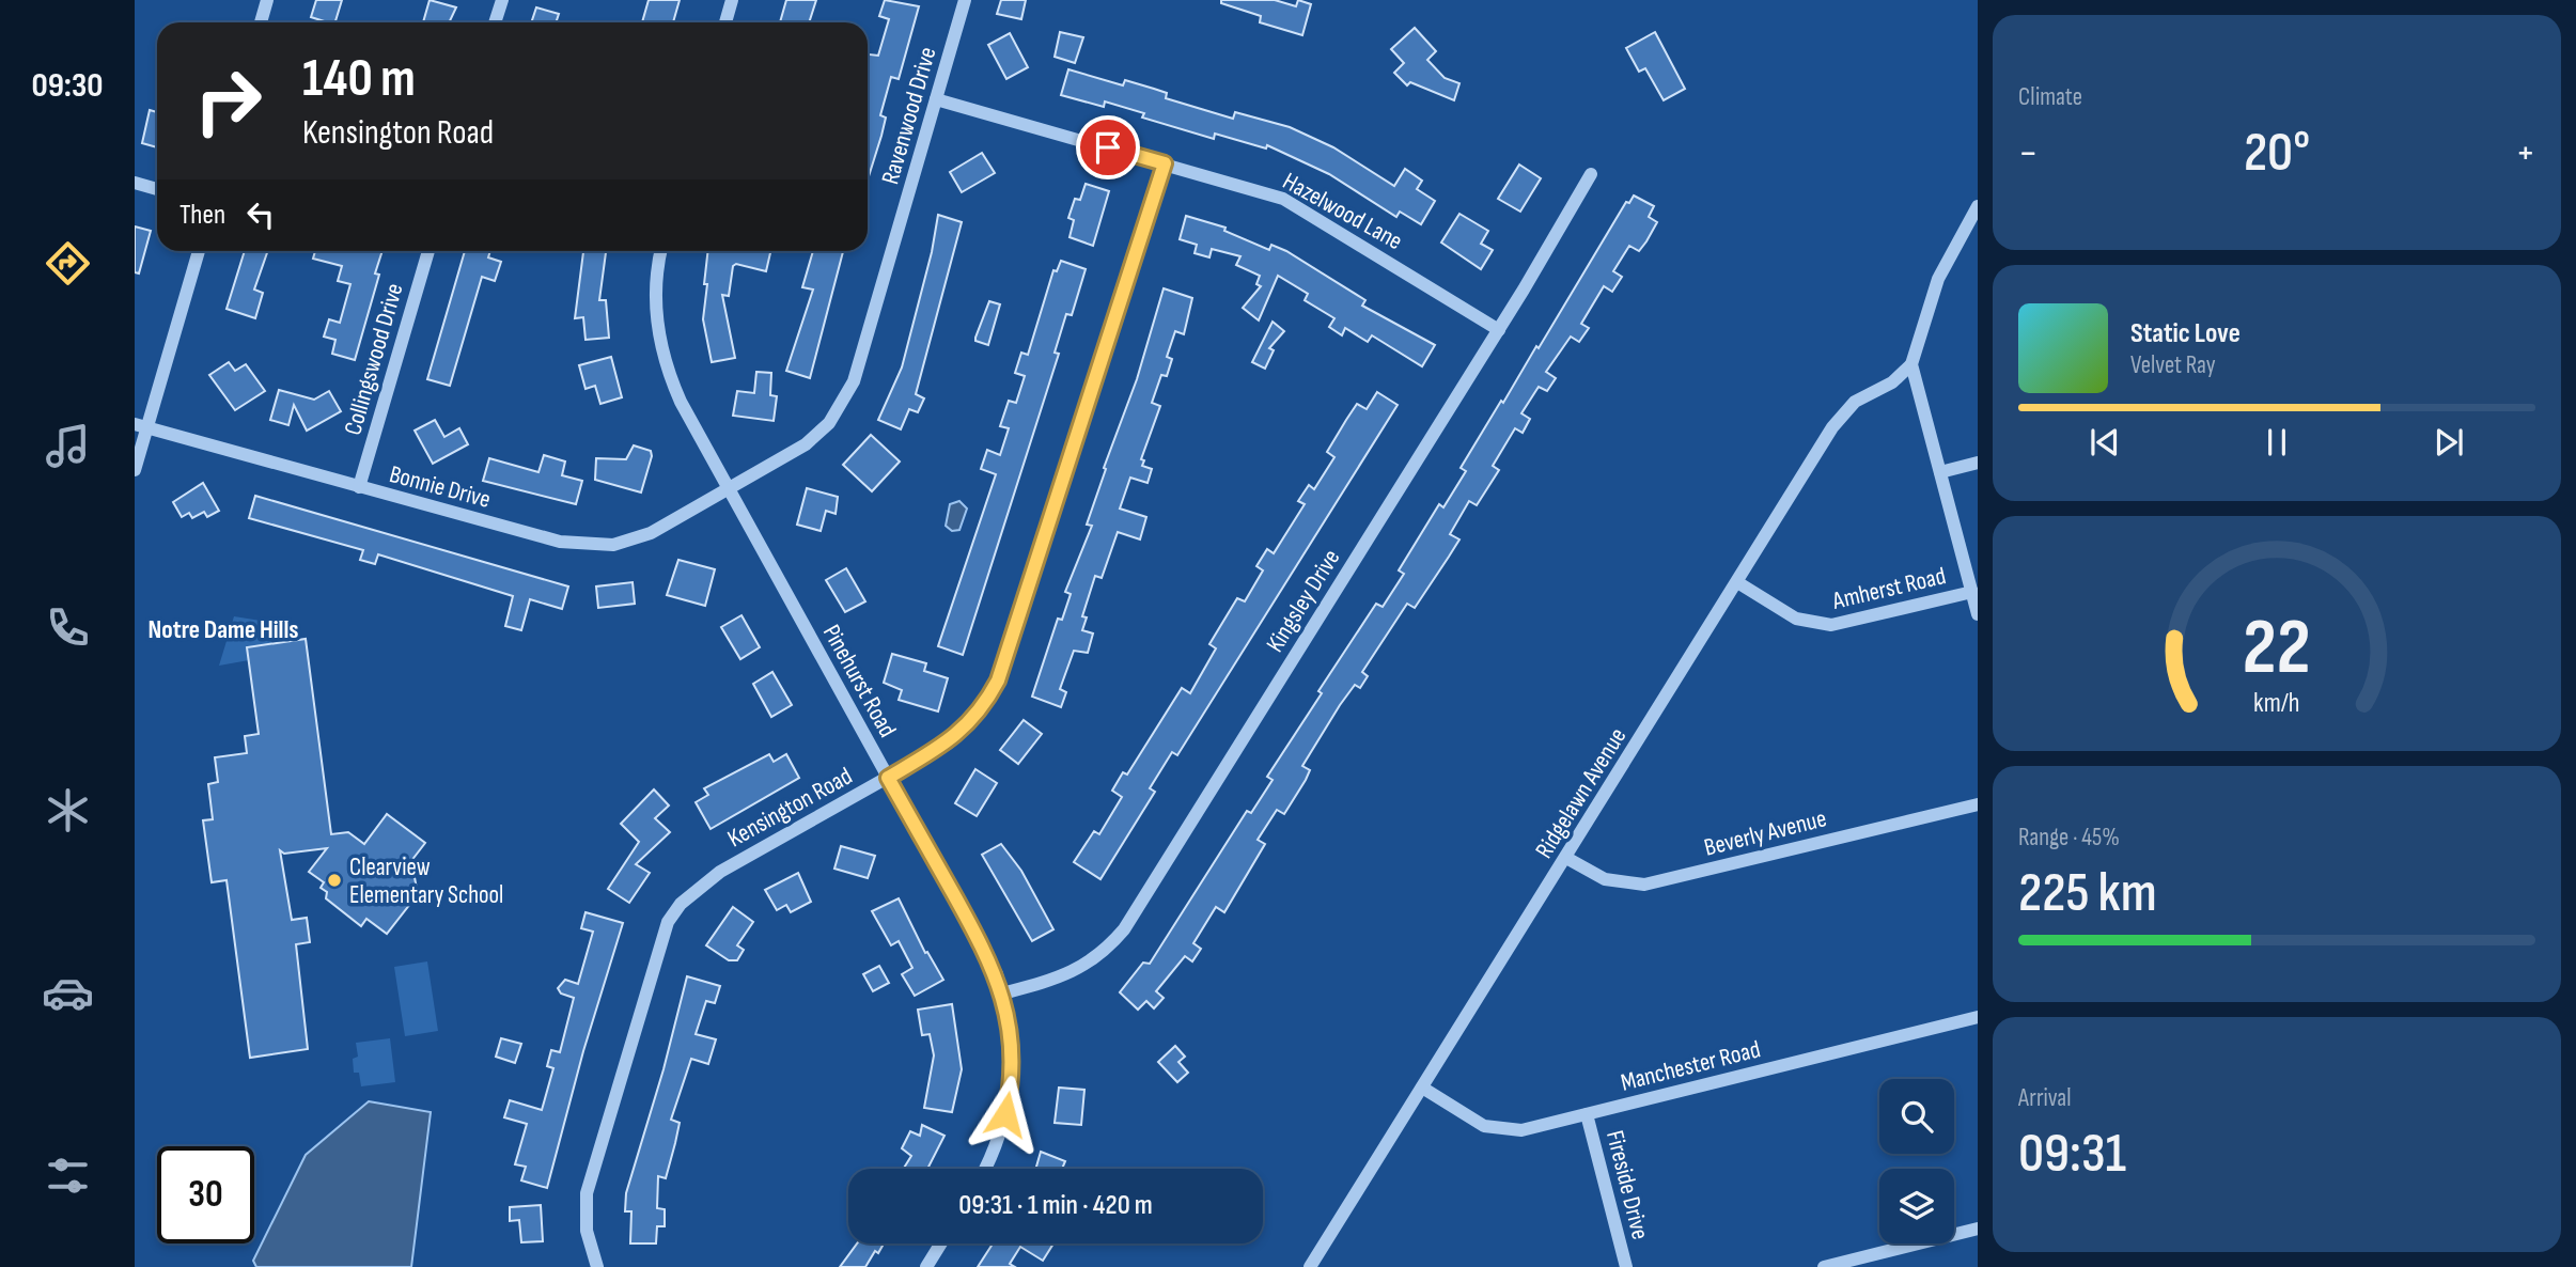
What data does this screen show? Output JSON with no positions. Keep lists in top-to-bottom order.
{
  "streets": {
    "street": [
      "Ravenwood Drive",
      "Hazelwood Lane",
      "Collingswood Drive",
      "Bonnie Drive",
      "Amherst Road",
      "Kingsley Drive",
      "Pinehurst Road",
      "Ridgelawn Avenue",
      "Kensington Road",
      "Beverly Avenue",
      "Manchester Road",
      "Fireside Drive"
    ]
  },
  "crossings": [
    ["Ravenwood Drive", "Hazelwood Lane"],
    ["Ravenwood Drive", "Bonnie Drive"],
    ["Ravenwood Drive", "Pinehurst Road"],
    ["Hazelwood Lane", "Kingsley Drive"],
    ["Hazelwood Lane", "Kensington Road"],
    ["Collingswood Drive", "Bonnie Drive"],
    ["Bonnie Drive", "Pinehurst Road"],
    ["Amherst Road", "Ridgelawn Avenue"],
    ["Kingsley Drive", "Pinehurst Road"],
    ["Pinehurst Road", "Kensington Road"],
    ["Ridgelawn Avenue", "Beverly Avenue"],
    ["Ridgelawn Avenue", "Manchester Road"],
    ["Manchester Road", "Fireside Drive"]
  ],
  "districts": ["Notre Dame Hills"],
  "places": ["Clearview Elementary School"],
  "page": {
    "tabs": "09:30",
    "tile": [
      "Climate",
      ["Range · 45%", "225 km"],
      ["Arrival", "09:31"]
    ],
    "turn": ["140 m", "Kensington Road"],
    "heat": ["−", "20°", "+"],
    "then": "Then",
    "song": ["Static Love", "Velvet Ray"],
    "limit": "30",
    "trip": "09:31 · 1 min · 420 m",
    "gauge": ["22", "km/h"]
  }
}
